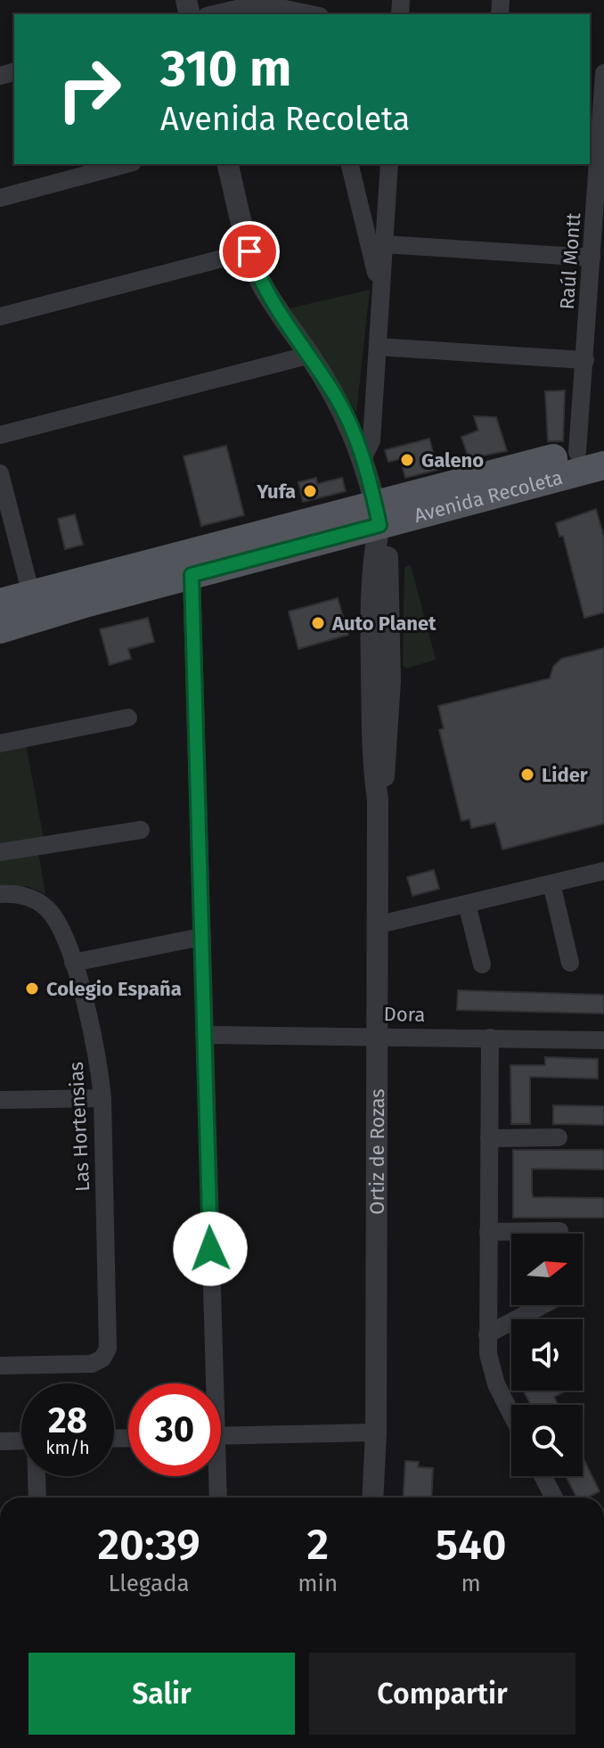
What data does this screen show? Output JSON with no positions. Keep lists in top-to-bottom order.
{
  "streets": {
    "main road": ["Avenida Recoleta"],
    "street": [
      "Raúl Montt",
      "Dora",
      "Las Hortensias",
      "Ortiz de Rozas"
    ]
  },
  "crossings": [
    ["Raúl Montt", "Avenida Recoleta"],
    ["Avenida Recoleta", "Ortiz de Rozas"],
    ["Dora", "Ortiz de Rozas"]
  ],
  "places": [
    "Galeno",
    "Yufa",
    "Auto Planet",
    "Lider",
    "Colegio España"
  ],
  "north": "right",
  "page": {
    "turn": ["310 m", "Avenida Recoleta"],
    "speed": "28 km/h",
    "limit": "30",
    "eta": [
      "20:39",
      "Llegada",
      "2",
      "min",
      "540",
      "m"
    ],
    "buttons": ["Salir", "Compartir"]
  }
}
